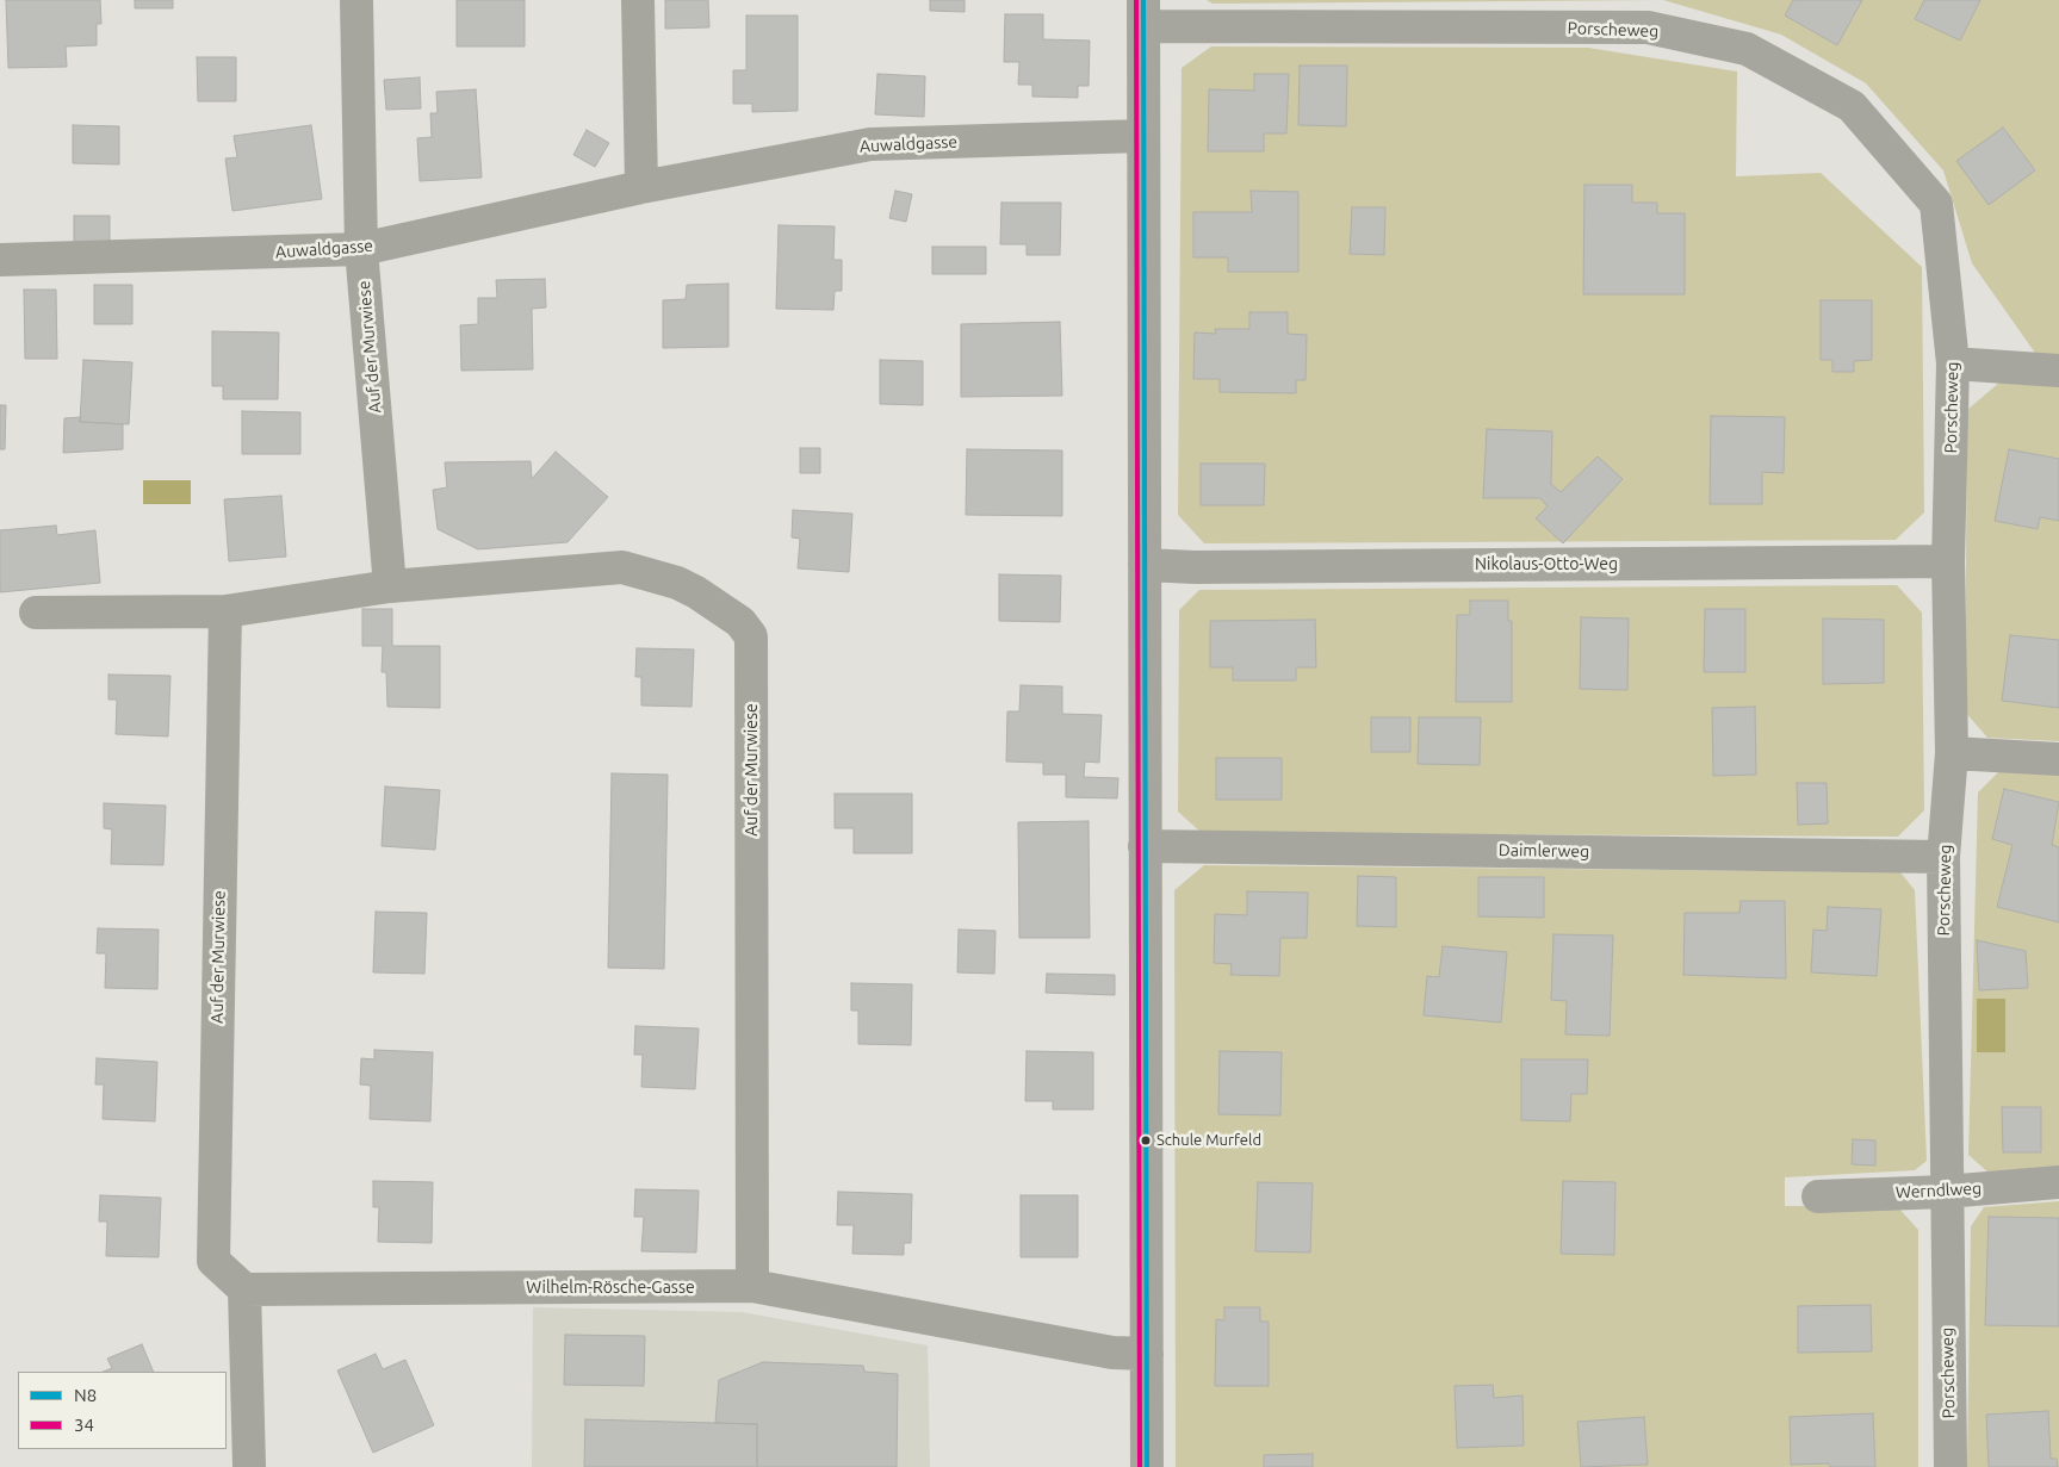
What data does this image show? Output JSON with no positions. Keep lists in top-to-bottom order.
{
  "streets": {
    "street": [
      "Porscheweg",
      "Auwaldgasse",
      "Auf der Murwiese",
      "Nikolaus-Otto-Weg",
      "Daimlerweg",
      "Werndlweg",
      "Wilhelm-Rösche-Gasse"
    ]
  },
  "crossings": [
    ["Porscheweg", "Nikolaus-Otto-Weg"],
    ["Porscheweg", "Daimlerweg"],
    ["Porscheweg", "Werndlweg"],
    ["Auwaldgasse", "Auf der Murwiese"],
    ["Auf der Murwiese", "Wilhelm-Rösche-Gasse"]
  ],
  "places": ["Schule Murfeld"],
  "lines": ["transit line N8", "transit line 34"],
  "legend": ["N8", "34"]
}
